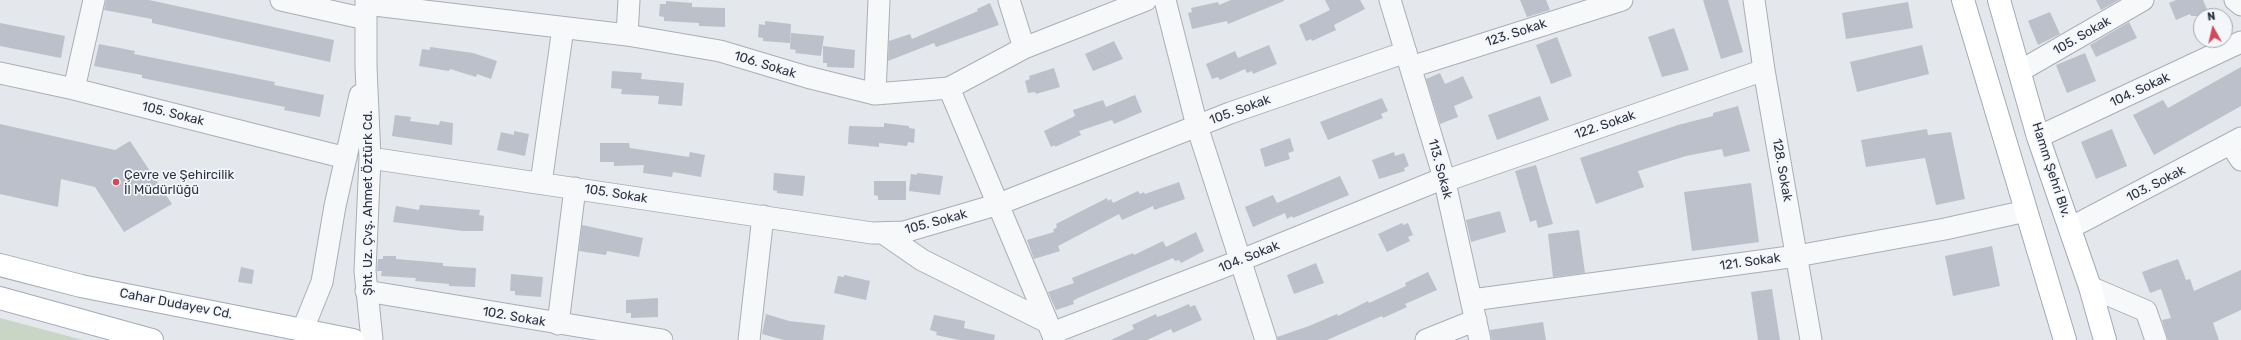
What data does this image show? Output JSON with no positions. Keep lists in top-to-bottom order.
{
  "streets": {
    "main road": ["Hamm Şehri Blv.", "Cahar Dudayev Cd."],
    "street": [
      "123. Sokak",
      "105. Sokak",
      "106. Sokak",
      "104. Sokak",
      "122. Sokak",
      "113. Sokak",
      "128. Sokak",
      "103. Sokak",
      "Şht. Uz. Çvş. Ahmet Öztürk Cd.",
      "121. Sokak",
      "102. Sokak"
    ]
  },
  "crossings": [
    ["123. Sokak", "105. Sokak"],
    ["123. Sokak", "113. Sokak"],
    ["105. Sokak", "113. Sokak"],
    ["105. Sokak", "Hamm Şehri Blv."],
    ["105. Sokak", "Şht. Uz. Çvş. Ahmet Öztürk Cd."],
    ["106. Sokak", "Şht. Uz. Çvş. Ahmet Öztürk Cd."],
    ["104. Sokak", "122. Sokak"],
    ["104. Sokak", "113. Sokak"],
    ["104. Sokak", "Hamm Şehri Blv."],
    ["122. Sokak", "113. Sokak"],
    ["122. Sokak", "128. Sokak"],
    ["113. Sokak", "121. Sokak"],
    ["128. Sokak", "121. Sokak"],
    ["Hamm Şehri Blv.", "103. Sokak"],
    ["Şht. Uz. Çvş. Ahmet Öztürk Cd.", "Cahar Dudayev Cd."],
    ["Şht. Uz. Çvş. Ahmet Öztürk Cd.", "102. Sokak"]
  ],
  "places": ["Çevre ve Şehircilik İl Müdürlüğü"],
  "north": "top"
}
